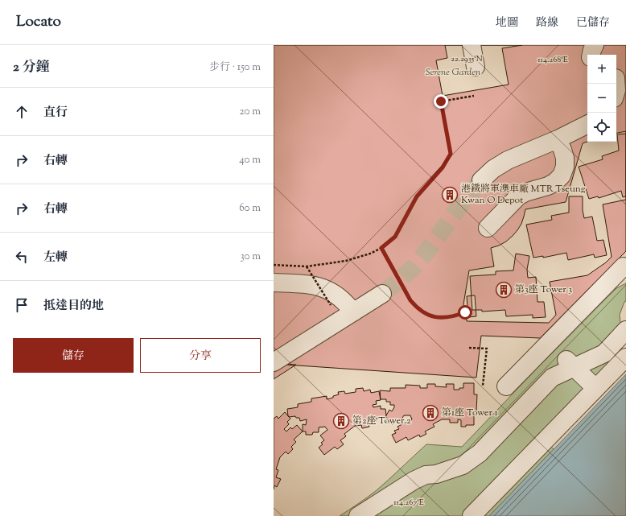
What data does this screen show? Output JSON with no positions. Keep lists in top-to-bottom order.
{
  "parks": ["Serene Garden"],
  "places": {
    "building": [
      "港鐵將軍澳車廠 MTR Tseung Kwan O Depot",
      "第3座 Tower 3",
      "第1座 Tower 1",
      "第2座 Tower 2"
    ]
  },
  "page": {
    "header": "Locato",
    "nav": ["地圖", "路線", "已儲存"],
    "heading": ["2 分鐘", "步行 · 150 m"],
    "map_buttons": ["+", "−"],
    "list": [
      ["直行", "20 m"],
      ["右轉", "40 m"],
      ["右轉", "60 m"],
      ["左轉", "30 m"],
      "抵達目的地"
    ],
    "buttons": ["儲存", "分享"]
  },
  "coordinates": ["22.2935°N", "114.268°E", "114.267°E"]
}
